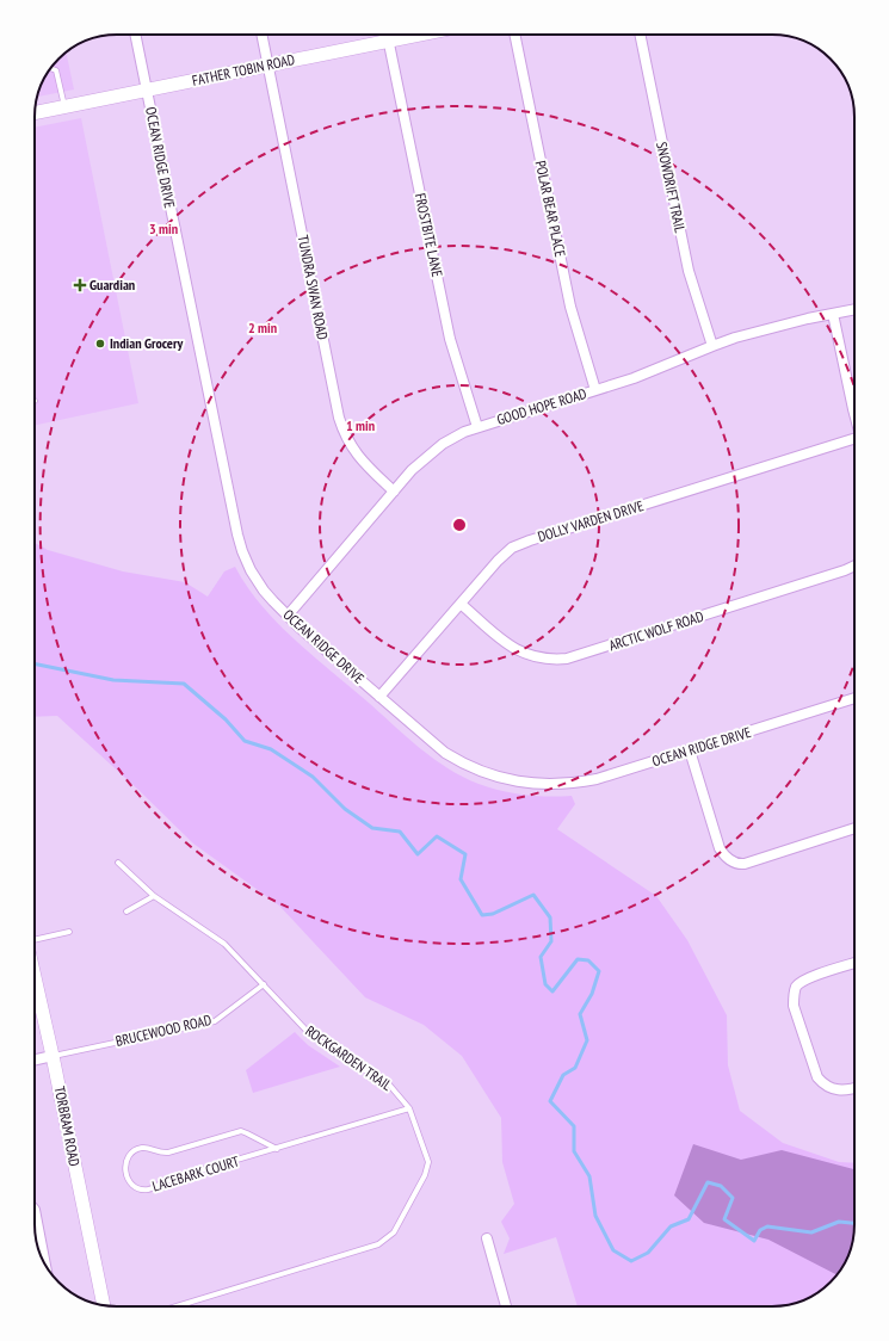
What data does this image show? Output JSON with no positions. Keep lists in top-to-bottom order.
{
  "streets": {
    "street": [
      "FATHER TOBIN ROAD",
      "OCEAN RIDGE DRIVE",
      "SNOWDRIFT TRAIL",
      "POLAR BEAR PLACE",
      "FROSTBITE LANE",
      "TUNDRA SWAN ROAD",
      "GOOD HOPE ROAD",
      "DOLLY VARDEN DRIVE",
      "ARCTIC WOLF ROAD",
      "TORBRAM ROAD"
    ],
    "lane": ["BRUCEWOOD ROAD", "ROCKGARDEN TRAIL", "LACEBARK COURT"]
  },
  "crossings": [
    ["FATHER TOBIN ROAD", "OCEAN RIDGE DRIVE"],
    ["FATHER TOBIN ROAD", "FROSTBITE LANE"],
    ["FATHER TOBIN ROAD", "TUNDRA SWAN ROAD"],
    ["OCEAN RIDGE DRIVE", "GOOD HOPE ROAD"],
    ["OCEAN RIDGE DRIVE", "DOLLY VARDEN DRIVE"],
    ["SNOWDRIFT TRAIL", "GOOD HOPE ROAD"],
    ["POLAR BEAR PLACE", "GOOD HOPE ROAD"],
    ["FROSTBITE LANE", "GOOD HOPE ROAD"],
    ["TUNDRA SWAN ROAD", "GOOD HOPE ROAD"],
    ["DOLLY VARDEN DRIVE", "ARCTIC WOLF ROAD"],
    ["BRUCEWOOD ROAD", "ROCKGARDEN TRAIL"],
    ["BRUCEWOOD ROAD", "TORBRAM ROAD"],
    ["ROCKGARDEN TRAIL", "LACEBARK COURT"]
  ],
  "places": {
    "health": ["Guardian"],
    "other": ["Indian Grocery"]
  },
  "rings": ["3 min", "2 min", "1 min"]
}
